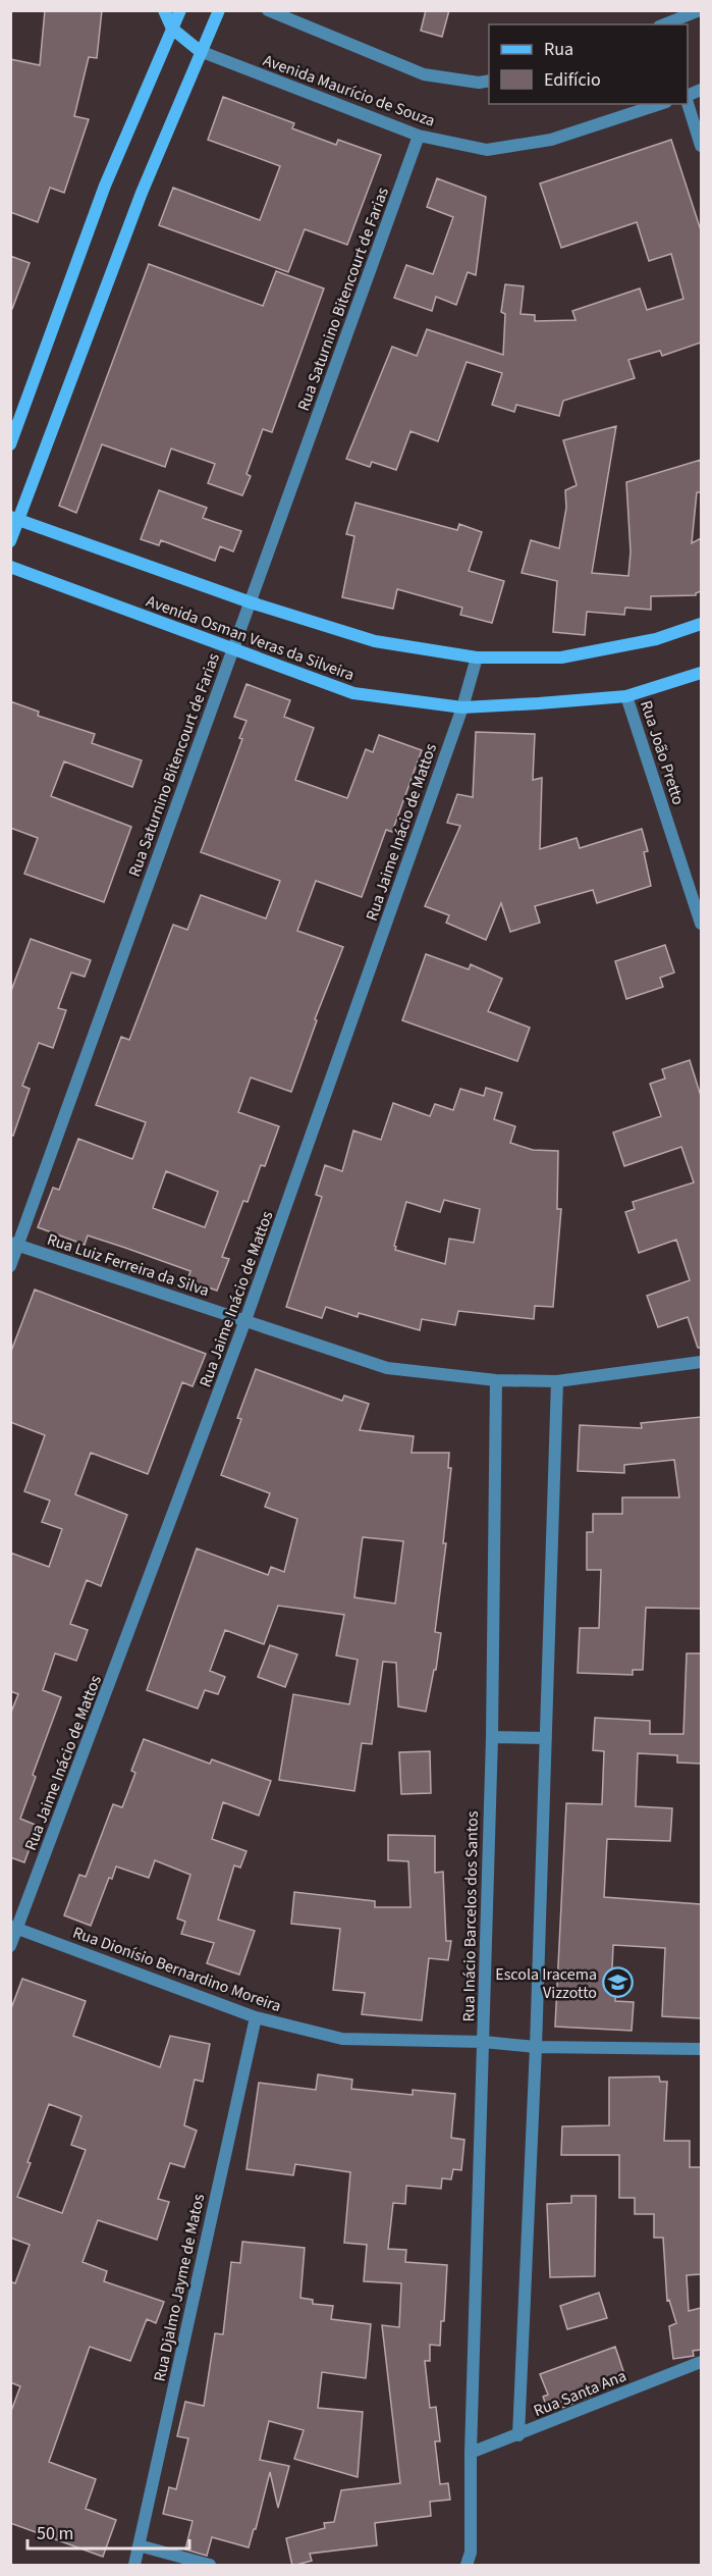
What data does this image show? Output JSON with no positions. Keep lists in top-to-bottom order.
{
  "streets": {
    "main road": ["Avenida Osman Veras da Silveira"],
    "street": [
      "Avenida Maurício de Souza",
      "Rua Saturnino Bitencourt de Farias",
      "Rua João Pretto",
      "Rua Jaime Inácio de Mattos",
      "Rua Luiz Ferreira da Silva",
      "Rua Inácio Barcelos dos Santos",
      "Rua Dionísio Bernardino Moreira",
      "Rua Djalmo Jayme de Matos",
      "Rua Santa Ana"
    ]
  },
  "crossings": [
    ["Avenida Maurício de Souza", "Rua Saturnino Bitencourt de Farias"],
    ["Rua Saturnino Bitencourt de Farias", "Avenida Osman Veras da Silveira"],
    ["Rua Saturnino Bitencourt de Farias", "Rua Luiz Ferreira da Silva"],
    ["Avenida Osman Veras da Silveira", "Rua João Pretto"],
    ["Avenida Osman Veras da Silveira", "Rua Jaime Inácio de Mattos"],
    ["Rua Jaime Inácio de Mattos", "Rua Luiz Ferreira da Silva"],
    ["Rua Jaime Inácio de Mattos", "Rua Dionísio Bernardino Moreira"],
    ["Rua Luiz Ferreira da Silva", "Rua Inácio Barcelos dos Santos"],
    ["Rua Inácio Barcelos dos Santos", "Rua Dionísio Bernardino Moreira"],
    ["Rua Inácio Barcelos dos Santos", "Rua Santa Ana"],
    ["Rua Dionísio Bernardino Moreira", "Rua Djalmo Jayme de Matos"]
  ],
  "places": {
    "school or university": ["Escola Iracema Vizzotto"]
  },
  "legend": ["Rua", "Edifício"],
  "scale_bar": "50 m"
}
